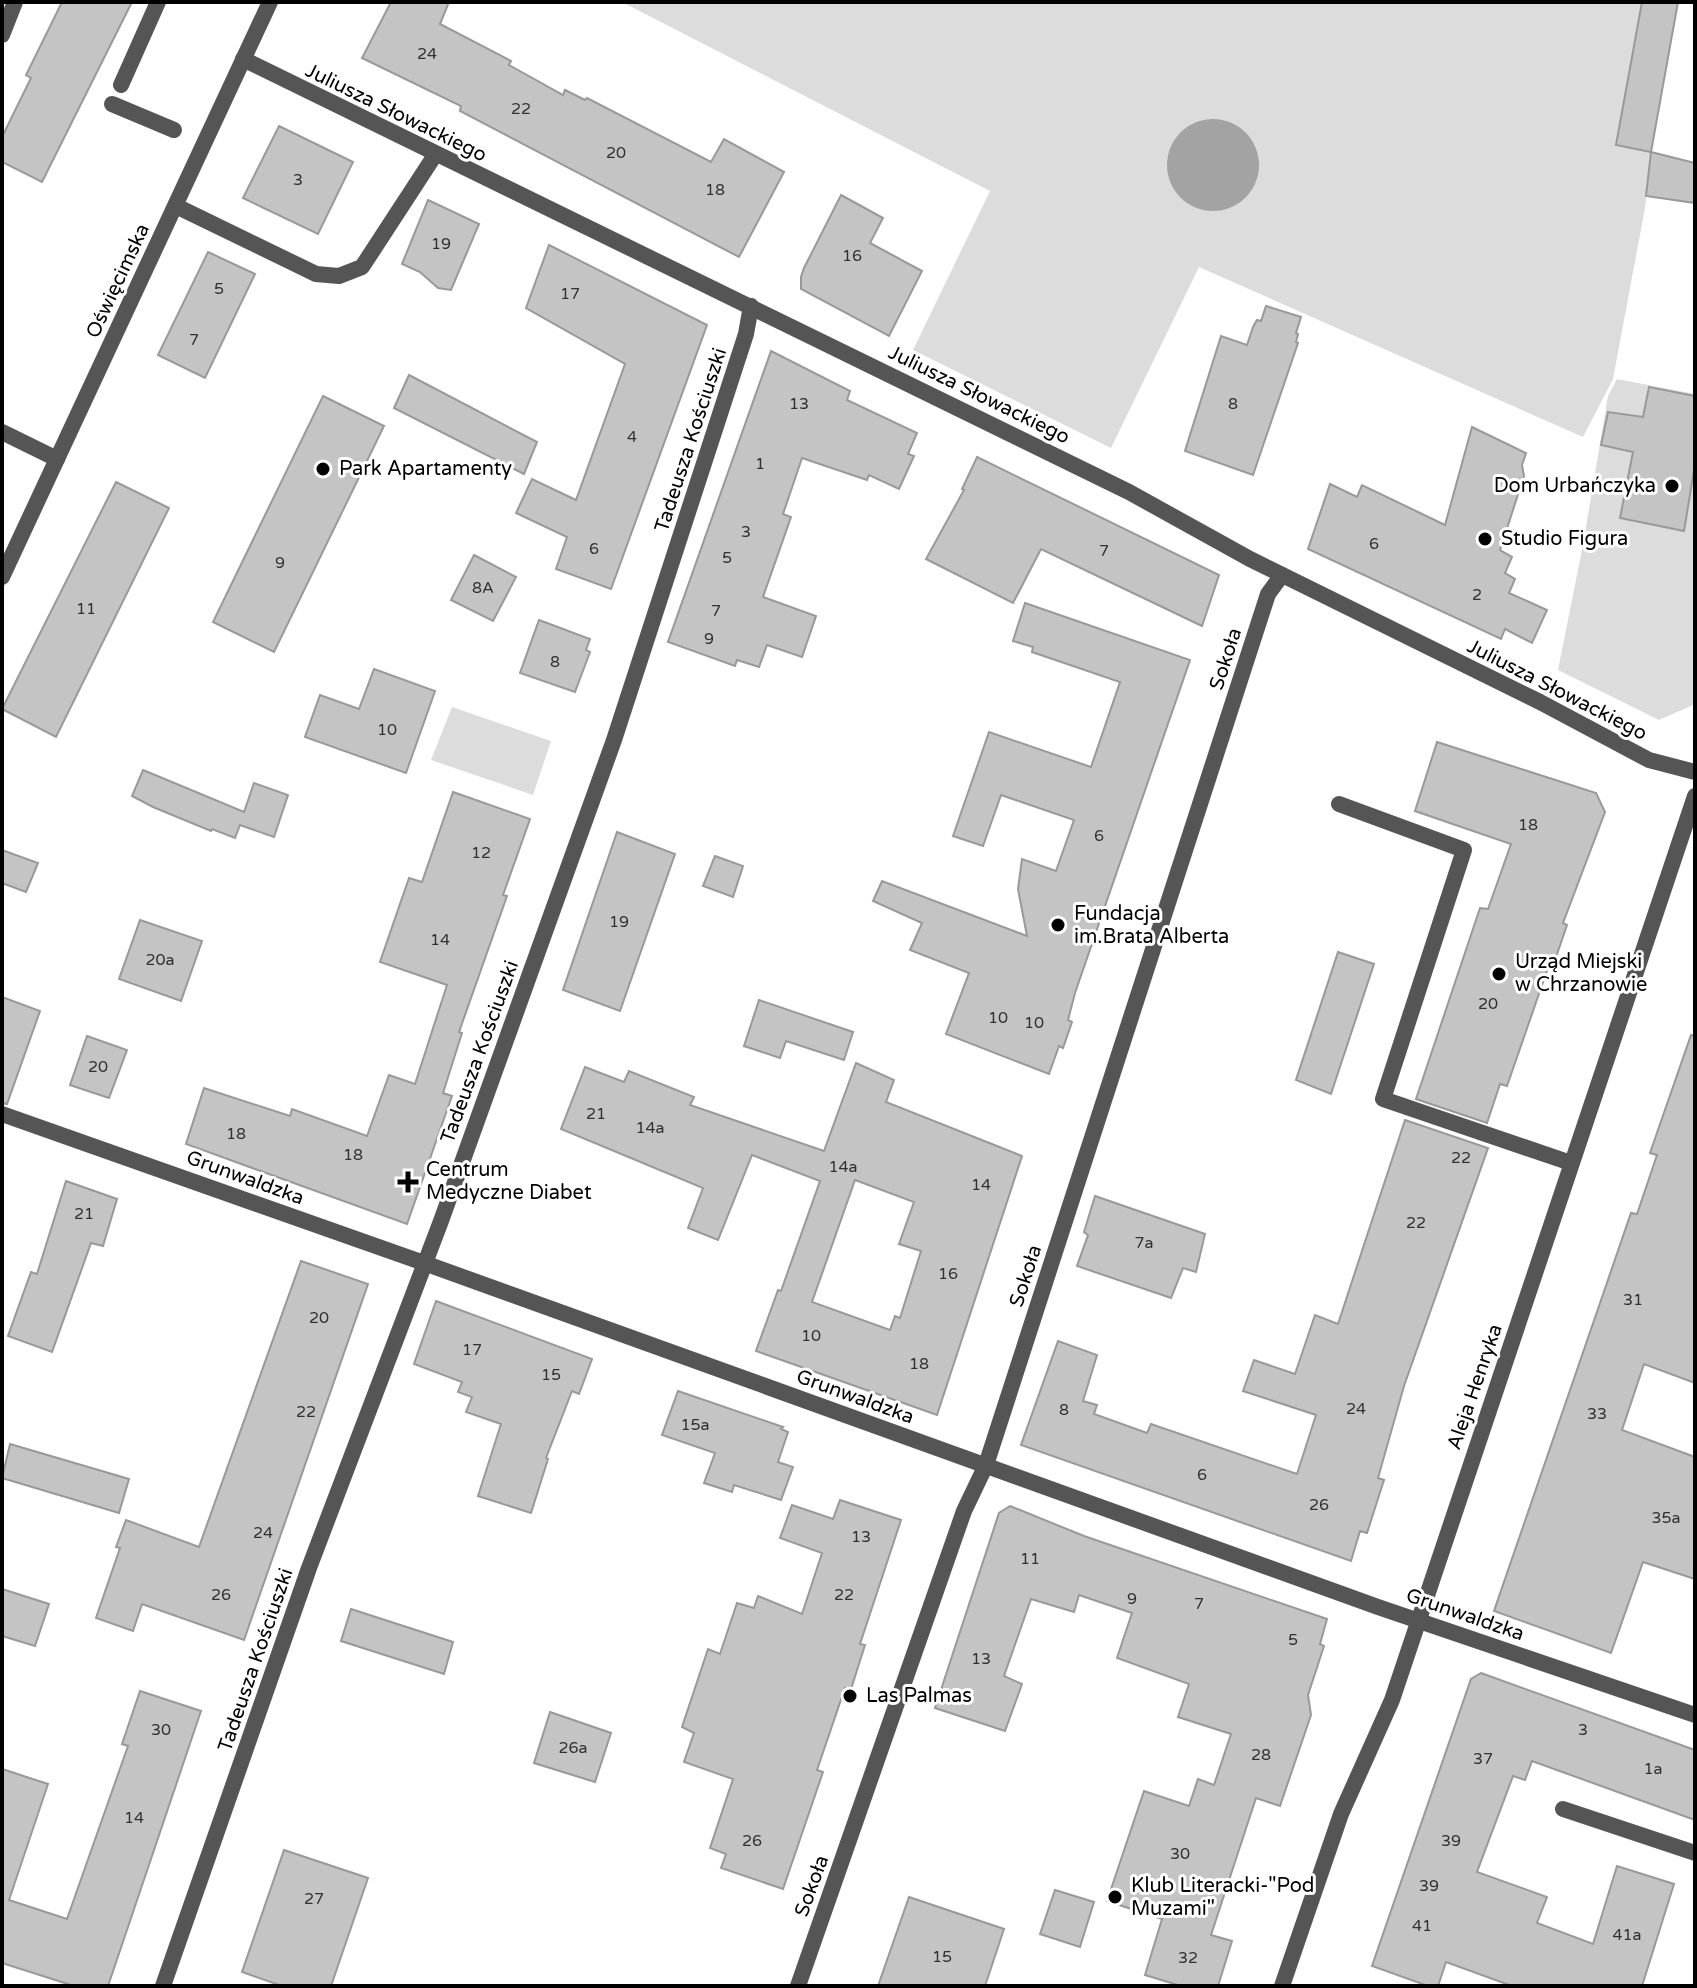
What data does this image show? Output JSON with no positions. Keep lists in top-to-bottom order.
{
  "streets": {
    "street": [
      "Juliusza Słowackiego",
      "Oświęcimska",
      "Tadeusza Kościuszki",
      "Sokoła",
      "Grunwaldzka",
      "Aleja Henryka"
    ]
  },
  "crossings": [
    ["Juliusza Słowackiego", "Oświęcimska"],
    ["Juliusza Słowackiego", "Tadeusza Kościuszki"],
    ["Juliusza Słowackiego", "Sokoła"],
    ["Tadeusza Kościuszki", "Grunwaldzka"],
    ["Sokoła", "Grunwaldzka"],
    ["Grunwaldzka", "Aleja Henryka"]
  ],
  "places": {
    "other": [
      "Park Apartamenty",
      "Dom Urbańczyka",
      "Studio Figura",
      "Fundacja im.Brata Alberta",
      "Urząd Miejski w Chrzanowie",
      "Las Palmas",
      "Klub Literacki-\"Pod Muzami\""
    ],
    "health": ["Centrum Medyczne Diabet"]
  },
  "house_numbers": [
    "24",
    "22",
    "20",
    "3",
    "18",
    "19",
    "16",
    "5",
    "17",
    "7",
    "13",
    "8",
    "4",
    "1",
    "3",
    "6",
    "6",
    "7",
    "5",
    "9",
    "8A",
    "2",
    "11",
    "7",
    "9",
    "8",
    "10",
    "18",
    "6",
    "12",
    "19",
    "14",
    "20a",
    "20",
    "10",
    "10",
    "20",
    "21",
    "14a",
    "18",
    "18",
    "22",
    "14a",
    "14",
    "21",
    "22",
    "7a",
    "16",
    "31",
    "20",
    "10",
    "17",
    "18",
    "15",
    "24",
    "8",
    "22",
    "33",
    "15a",
    "6",
    "26",
    "35a",
    "24",
    "13",
    "11",
    "26",
    "22",
    "9",
    "7",
    "5",
    "13",
    "30",
    "3",
    "26a",
    "28",
    "37",
    "1a",
    "14",
    "26",
    "39",
    "30",
    "39",
    "27",
    "41",
    "41a",
    "15",
    "32"
  ]
}
